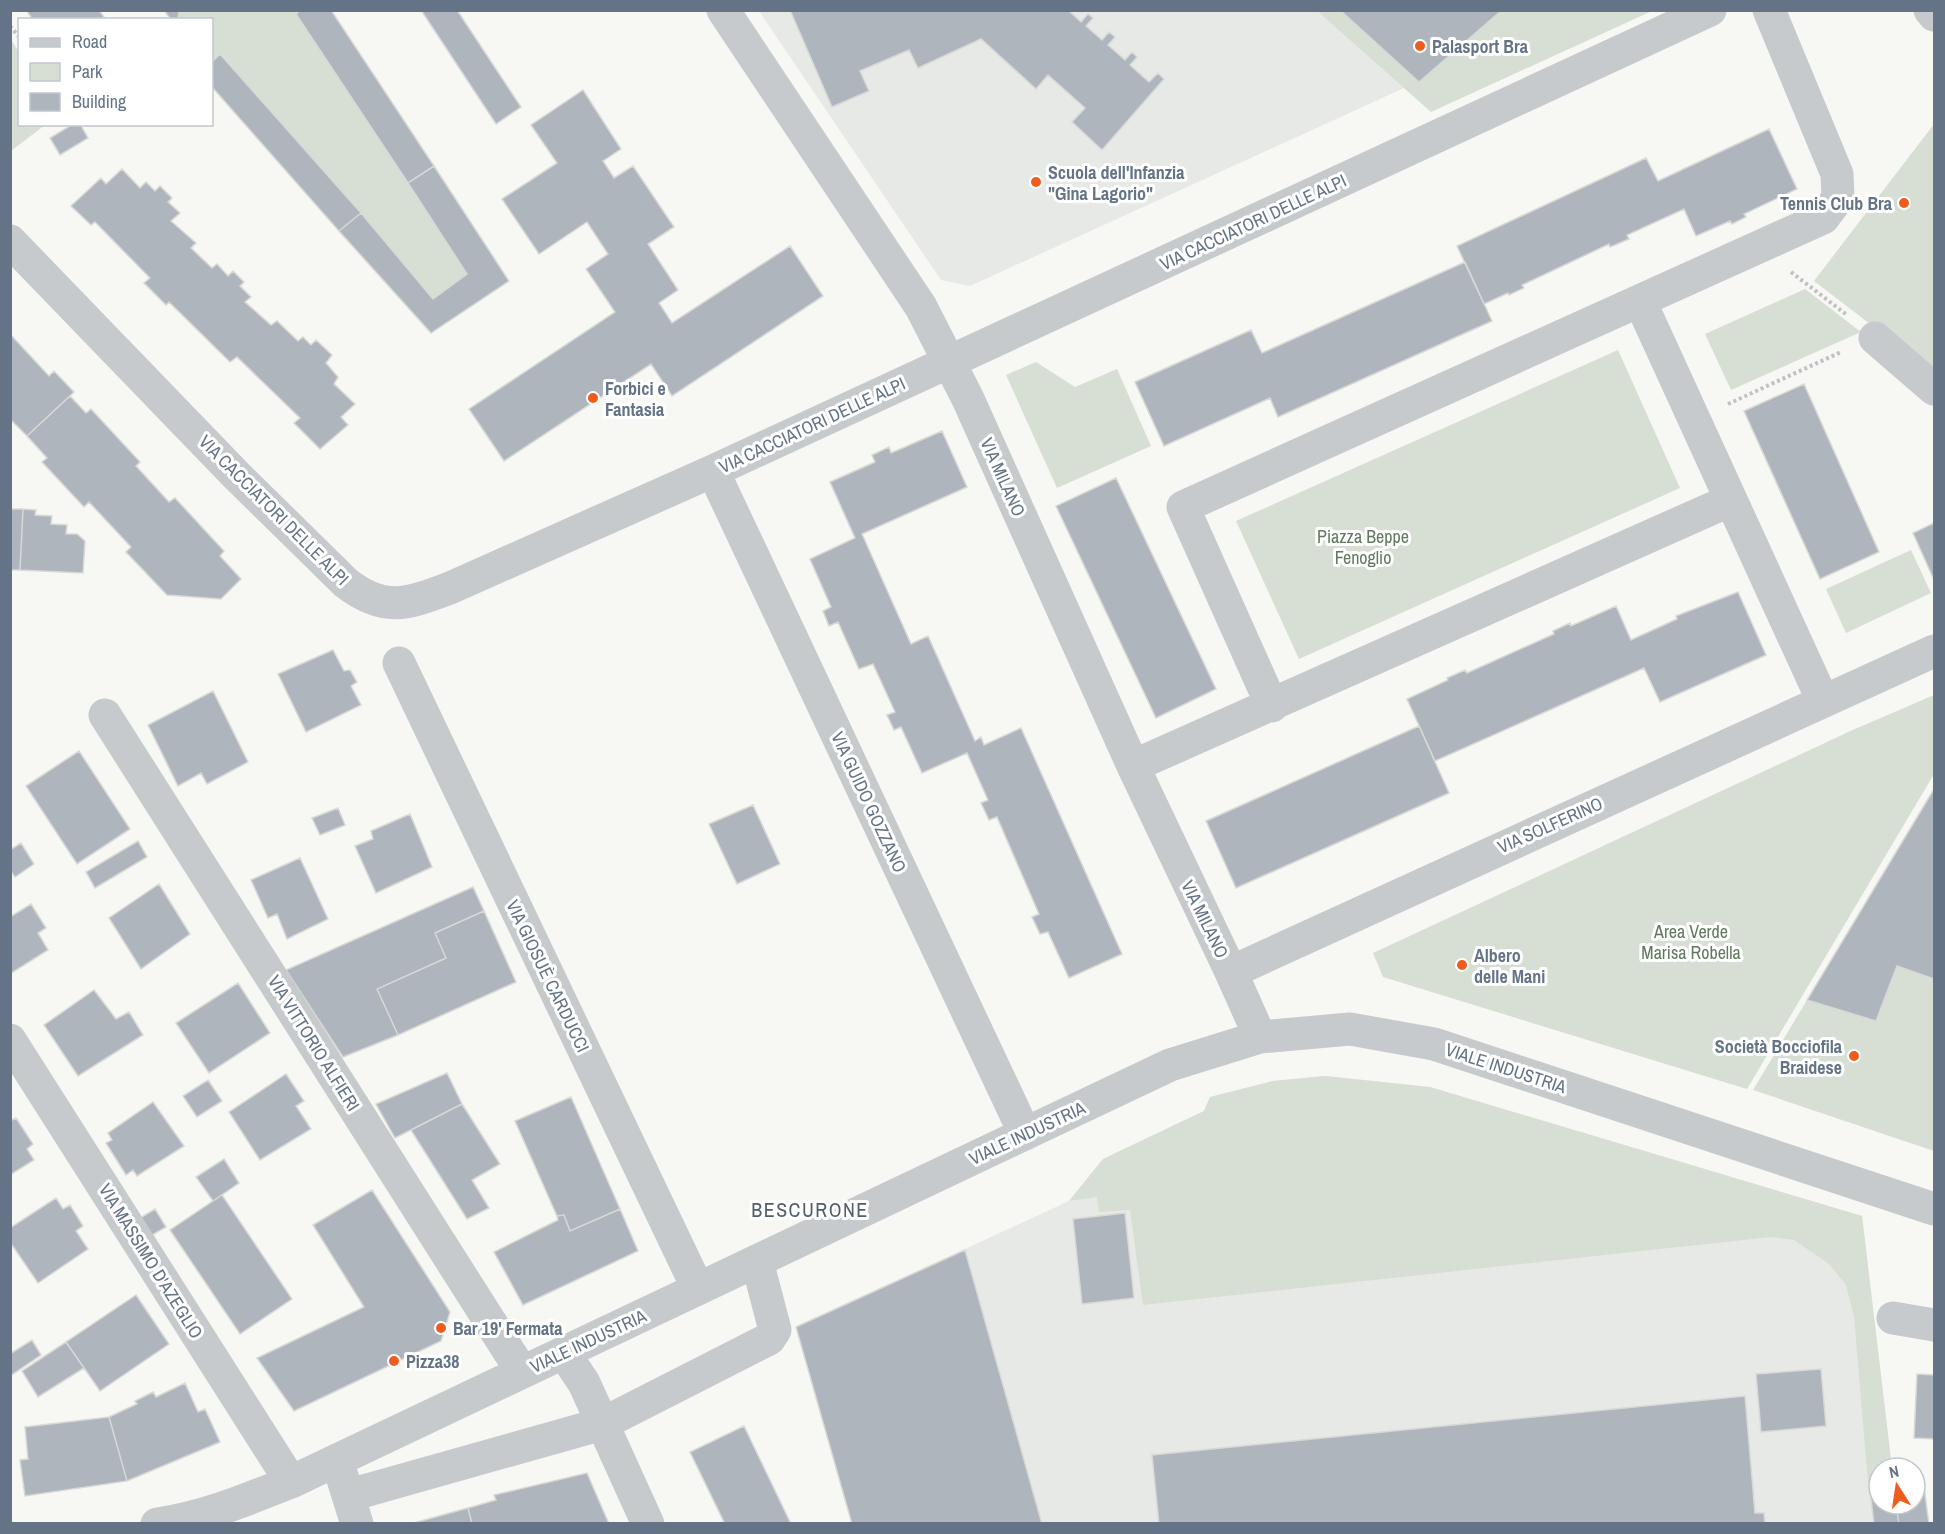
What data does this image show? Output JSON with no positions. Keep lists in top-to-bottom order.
{
  "streets": {
    "street": [
      "VIA CACCIATORI DELLE ALPI",
      "VIA MILANO",
      "VIA GUIDO GOZZANO",
      "VIA SOLFERINO",
      "VIA GIOSUÈ CARDUCCI",
      "VIA VITTORIO ALFIERI",
      "VIALE INDUSTRIA",
      "VIA MASSIMO D'AZEGLIO"
    ]
  },
  "crossings": [
    ["VIA CACCIATORI DELLE ALPI", "VIA MILANO"],
    ["VIA CACCIATORI DELLE ALPI", "VIA GUIDO GOZZANO"],
    ["VIA MILANO", "VIA SOLFERINO"],
    ["VIA GUIDO GOZZANO", "VIALE INDUSTRIA"],
    ["VIA GIOSUÈ CARDUCCI", "VIALE INDUSTRIA"],
    ["VIA VITTORIO ALFIERI", "VIALE INDUSTRIA"],
    ["VIALE INDUSTRIA", "VIA MASSIMO D'AZEGLIO"]
  ],
  "districts": ["BESCURONE"],
  "parks": ["Piazza Beppe Fenoglio", "Area Verde Marisa Robella"],
  "places": [
    "Palasport Bra",
    "Scuola dell'Infanzia \"Gina Lagorio\"",
    "Tennis Club Bra",
    "Forbici e Fantasia",
    "Albero delle Mani",
    "Società Bocciofila Braidese",
    "Bar 19' Fermata",
    "Pizza38"
  ],
  "legend": ["Road", "Park", "Building"],
  "north": "top"
}
